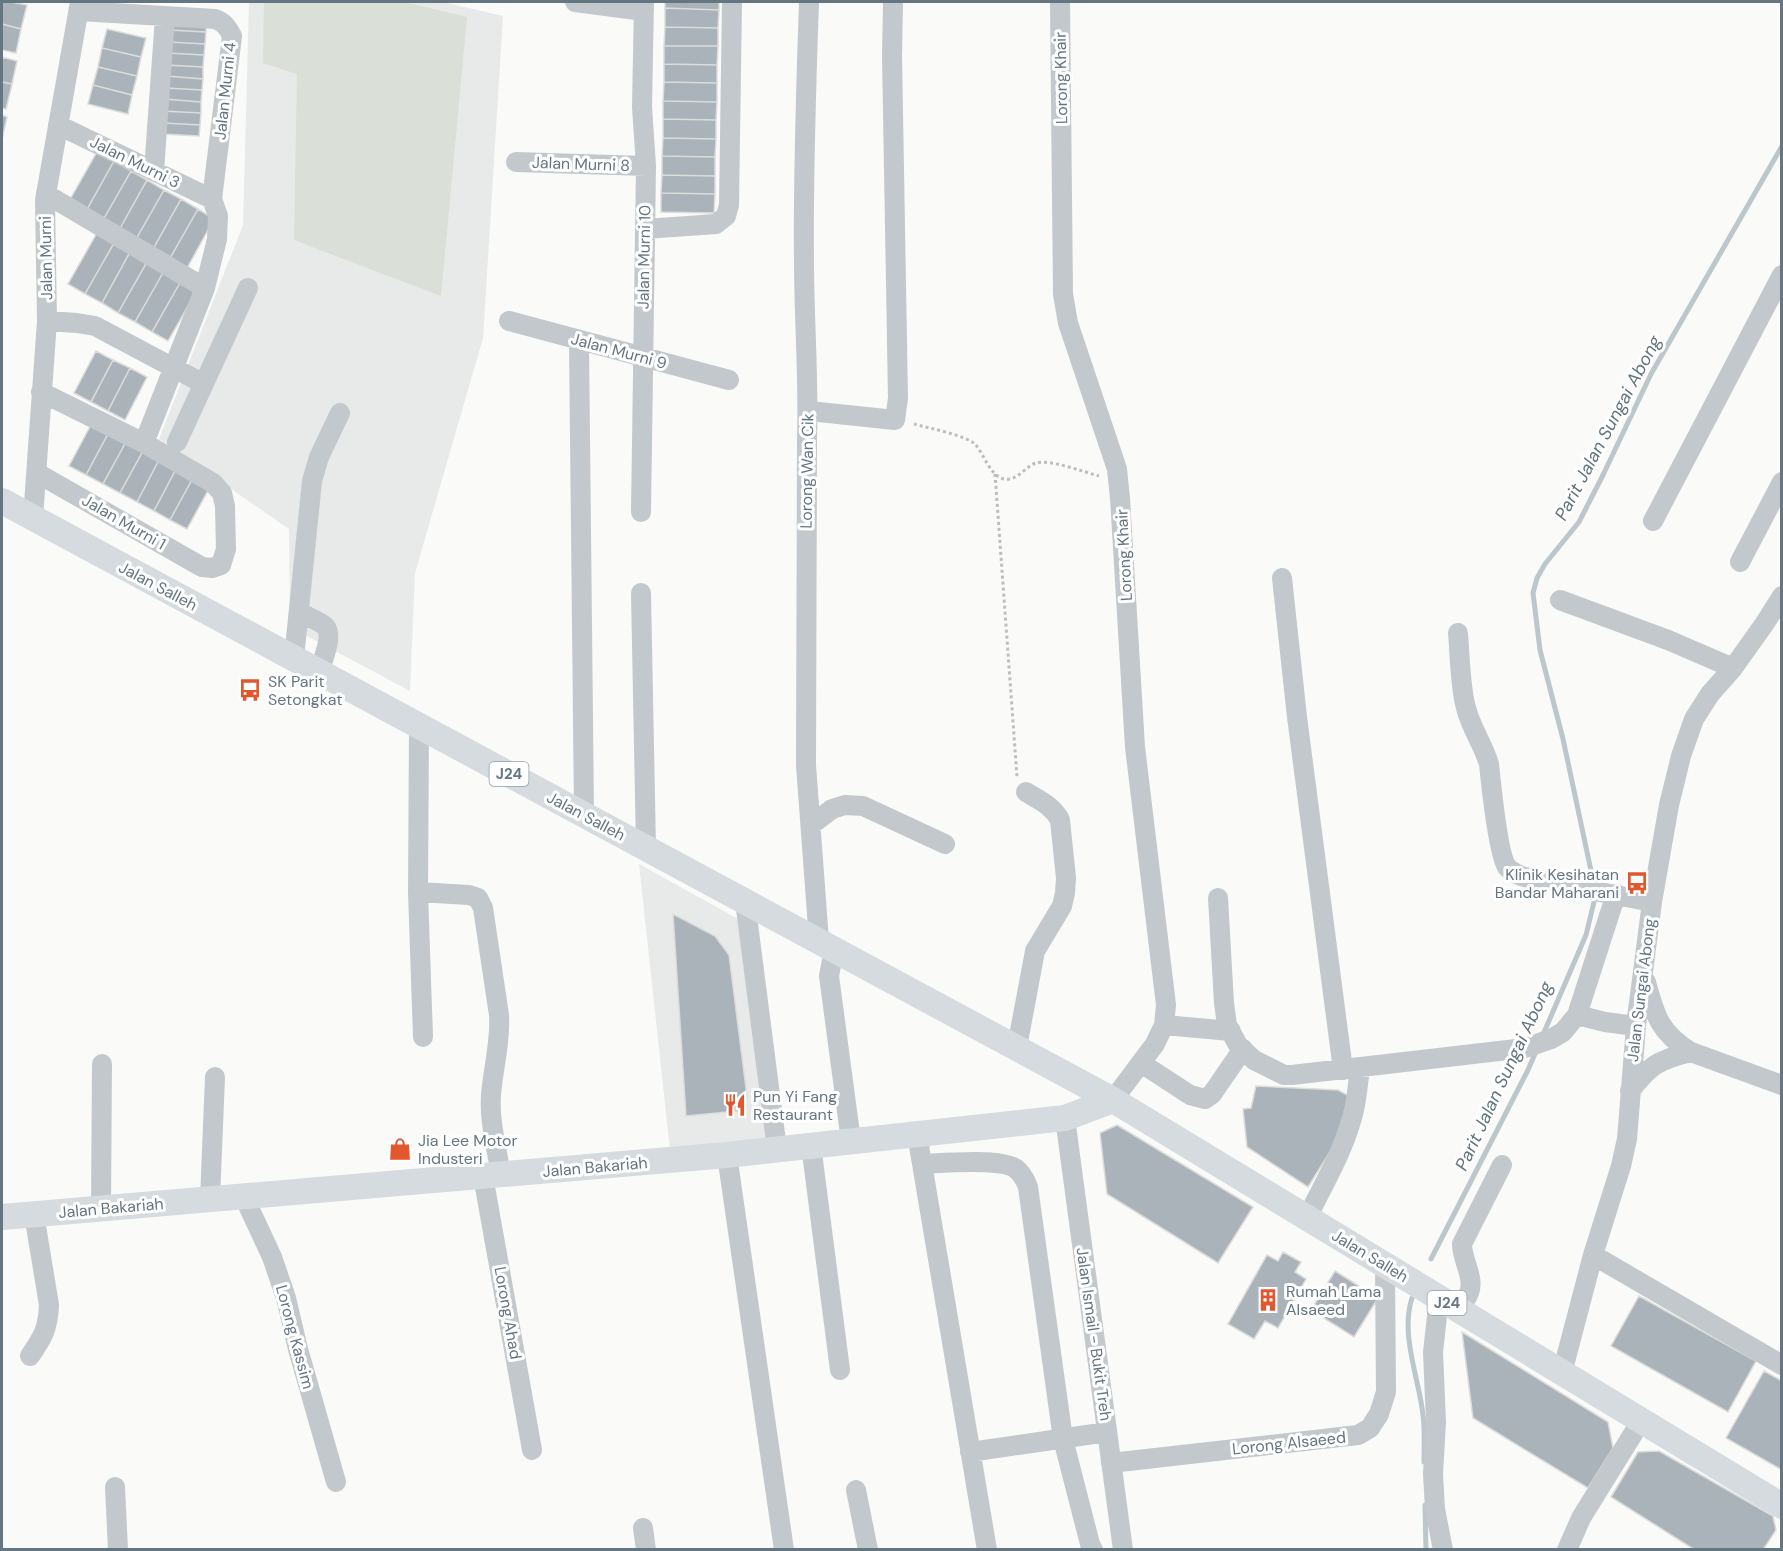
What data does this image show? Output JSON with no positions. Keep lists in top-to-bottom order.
{
  "streets": {
    "main road": ["Jalan Salleh", "J24", "Jalan Bakariah"],
    "street": [
      "Lorong Khair",
      "Jalan Murni 4",
      "Jalan Murni 3",
      "Jalan Murni 8",
      "Jalan Murni 10",
      "Jalan Murni",
      "Jalan Murni 9",
      "Lorong Wan Cik",
      "Jalan Murni 1",
      "Jalan Sungai Abong",
      "Lorong Ahad",
      "Jalan Ismail - Bukit Treh",
      "Lorong Kassim",
      "Lorong Alsaeed"
    ]
  },
  "crossings": [
    ["Lorong Khair", "Jalan Salleh"],
    ["Lorong Khair", "J24"],
    ["Lorong Khair", "Jalan Bakariah"],
    ["Jalan Murni 4", "Jalan Murni 3"],
    ["Jalan Murni 4", "Jalan Murni"],
    ["Jalan Murni 3", "Jalan Murni"],
    ["Jalan Murni 8", "Jalan Murni 10"],
    ["Jalan Murni 10", "Jalan Murni 9"],
    ["Jalan Murni", "Jalan Murni 1"],
    ["Jalan Murni", "Jalan Salleh"],
    ["Lorong Wan Cik", "Jalan Salleh"],
    ["Jalan Salleh", "J24"],
    ["Jalan Salleh", "Jalan Sungai Abong"],
    ["Jalan Salleh", "Jalan Bakariah"],
    ["Jalan Salleh", "Lorong Alsaeed"],
    ["J24", "Jalan Bakariah"],
    ["Jalan Bakariah", "Lorong Ahad"],
    ["Jalan Bakariah", "Jalan Ismail - Bukit Treh"],
    ["Jalan Bakariah", "Lorong Kassim"],
    ["Jalan Ismail - Bukit Treh", "Lorong Alsaeed"]
  ],
  "water": ["Parit Jalan Sungai Abong"],
  "places": {
    "bus stop": ["SK Parit Setongkat", "Klinik Kesihatan Bandar Maharani"],
    "restaurant": ["Pun Yi Fang Restaurant"],
    "shop": ["Jia Lee Motor Industeri"],
    "building": ["Rumah Lama Alsaeed"]
  }
}
